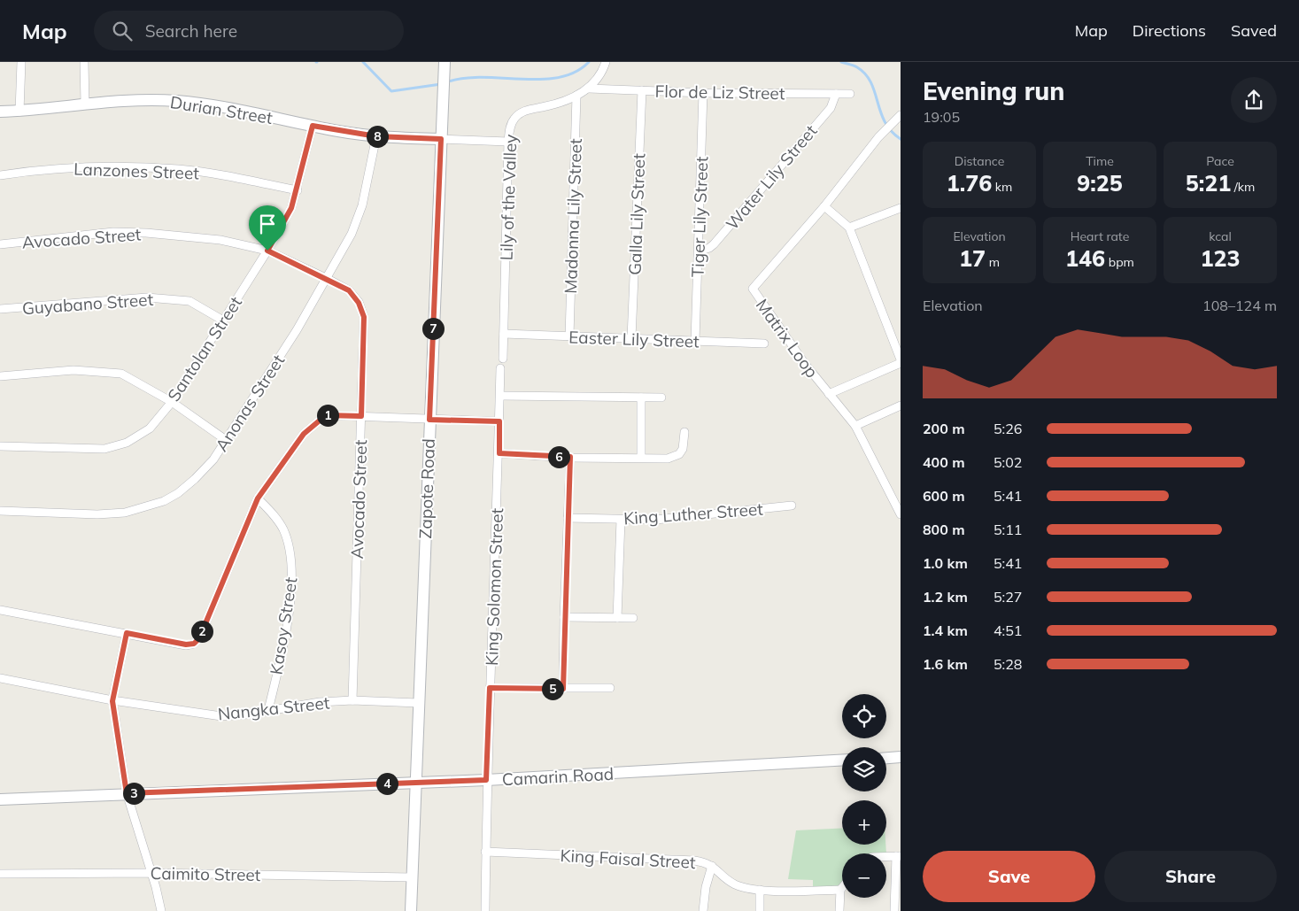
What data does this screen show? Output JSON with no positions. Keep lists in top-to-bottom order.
{
  "streets": {
    "main road": ["Durian Street", "Zapote Road", "Camarin Road"],
    "street": [
      "Flor de Liz Street",
      "Lanzones Street",
      "Water Lily Street",
      "Lily of the Valley",
      "Galla Lily Street",
      "Madonna Lily Street",
      "Tiger Lily Street",
      "Avocado Street",
      "Guyabano Street",
      "Matrix Loop",
      "Easter Lily Street",
      "Santolan Street",
      "Anonas Street",
      "King Luther Street",
      "King Solomon Street",
      "Kasoy Street",
      "Nangka Street",
      "King Faisal Street",
      "Caimito Street"
    ]
  },
  "crossings": [
    ["Flor de Liz Street", "Water Lily Street"],
    ["Flor de Liz Street", "Lily of the Valley"],
    ["Flor de Liz Street", "Galla Lily Street"],
    ["Flor de Liz Street", "Tiger Lily Street"],
    ["Durian Street", "Santolan Street"],
    ["Durian Street", "Anonas Street"],
    ["Durian Street", "Zapote Road"],
    ["Lanzones Street", "Santolan Street"],
    ["Water Lily Street", "Tiger Lily Street"],
    ["Lily of the Valley", "Madonna Lily Street"],
    ["Lily of the Valley", "Easter Lily Street"],
    ["Galla Lily Street", "Easter Lily Street"],
    ["Madonna Lily Street", "Easter Lily Street"],
    ["Tiger Lily Street", "Easter Lily Street"],
    ["Avocado Street", "Santolan Street"],
    ["Avocado Street", "Anonas Street"],
    ["Avocado Street", "Nangka Street"],
    ["Guyabano Street", "Santolan Street"],
    ["Zapote Road", "Nangka Street"],
    ["Zapote Road", "Camarin Road"],
    ["Zapote Road", "Caimito Street"],
    ["King Solomon Street", "Camarin Road"],
    ["King Solomon Street", "King Faisal Street"],
    ["Kasoy Street", "Nangka Street"]
  ],
  "page": {
    "header": "Map",
    "search": "Search here",
    "nav": ["Map", "Directions", "Saved"],
    "heading": ["Evening run", "19:05"],
    "pins": [
      "8",
      "7",
      "1",
      "6",
      "2",
      "5",
      "4",
      "3"
    ],
    "stats": [
      ["Distance", "1.76 km"],
      ["Time", "9:25"],
      ["Pace", "5:21 /km"],
      ["Elevation", "17 m"],
      ["Heart rate", "146 bpm"],
      ["kcal", "123"]
    ],
    "chart": ["Elevation", "108–124 m"],
    "list": [
      {
        "name": "200 m",
        "note": "5:26"
      },
      {
        "name": "400 m",
        "note": "5:02"
      },
      {
        "name": "600 m",
        "note": "5:41"
      },
      {
        "name": "800 m",
        "note": "5:11"
      },
      {
        "name": "1.0 km",
        "note": "5:41"
      },
      {
        "name": "1.2 km",
        "note": "5:27"
      },
      {
        "name": "1.4 km",
        "note": "4:51"
      },
      {
        "name": "1.6 km",
        "note": "5:28"
      }
    ],
    "map_buttons": ["+", "−"],
    "buttons": ["Save", "Share"]
  }
}
